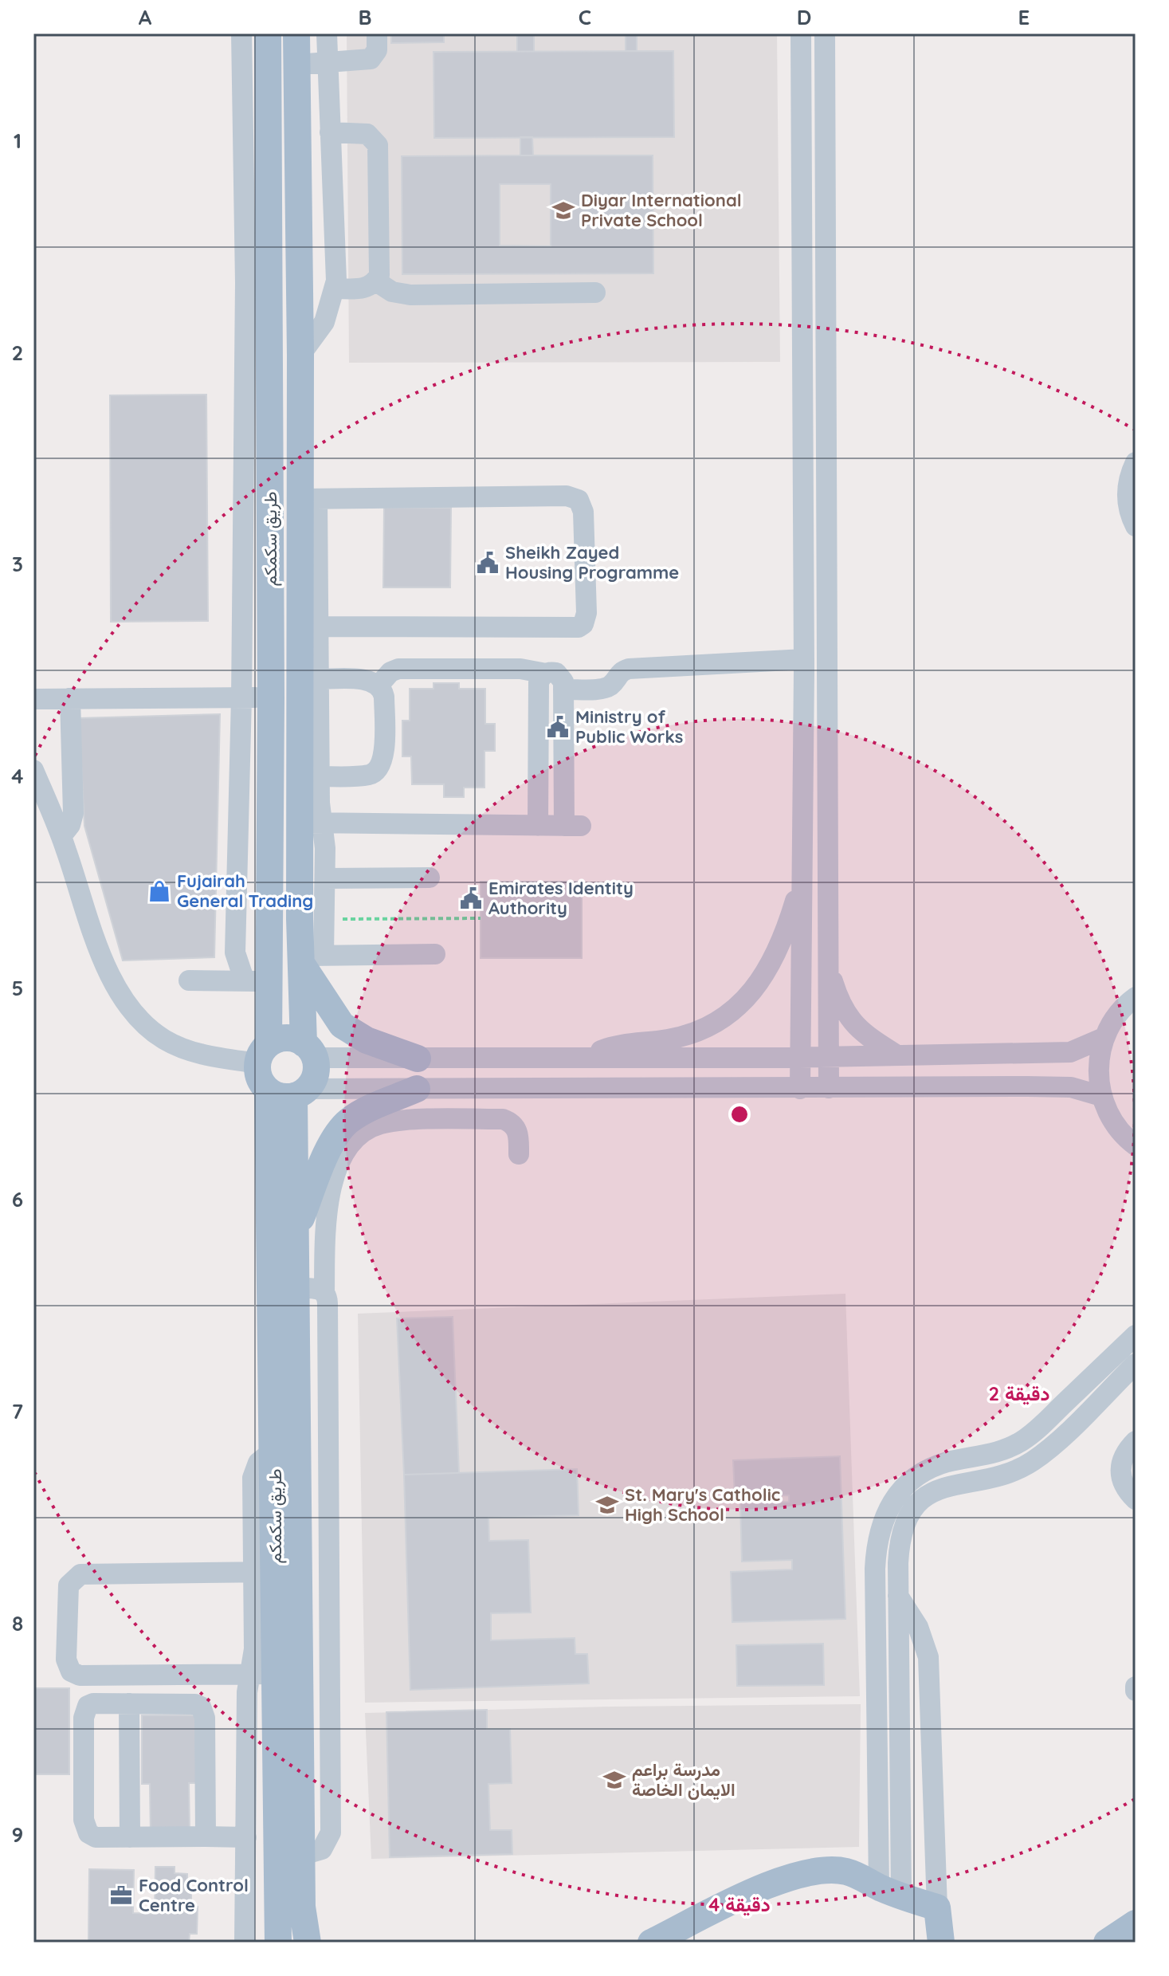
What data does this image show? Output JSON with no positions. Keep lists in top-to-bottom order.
{
  "streets": {
    "main road": ["طريق سكمكم"]
  },
  "places": {
    "school or university": ["Diyar International Private School", "St. Mary's Catholic High School", "مدرسة براعم الايمان الخاصة"],
    "public building": ["Sheikh Zayed Housing Programme", "Ministry of Public Works", "Emirates Identity Authority"],
    "shop": ["Fujairah General Trading"],
    "office": ["Food Control Centre"]
  },
  "grid": {
    "columns": [
      "A",
      "B",
      "C",
      "D",
      "E"
    ],
    "rows": [
      "1",
      "2",
      "3",
      "4",
      "5",
      "6",
      "7",
      "8",
      "9"
    ]
  },
  "rings": ["2 دقيقة", "4 دقيقة"]
}
